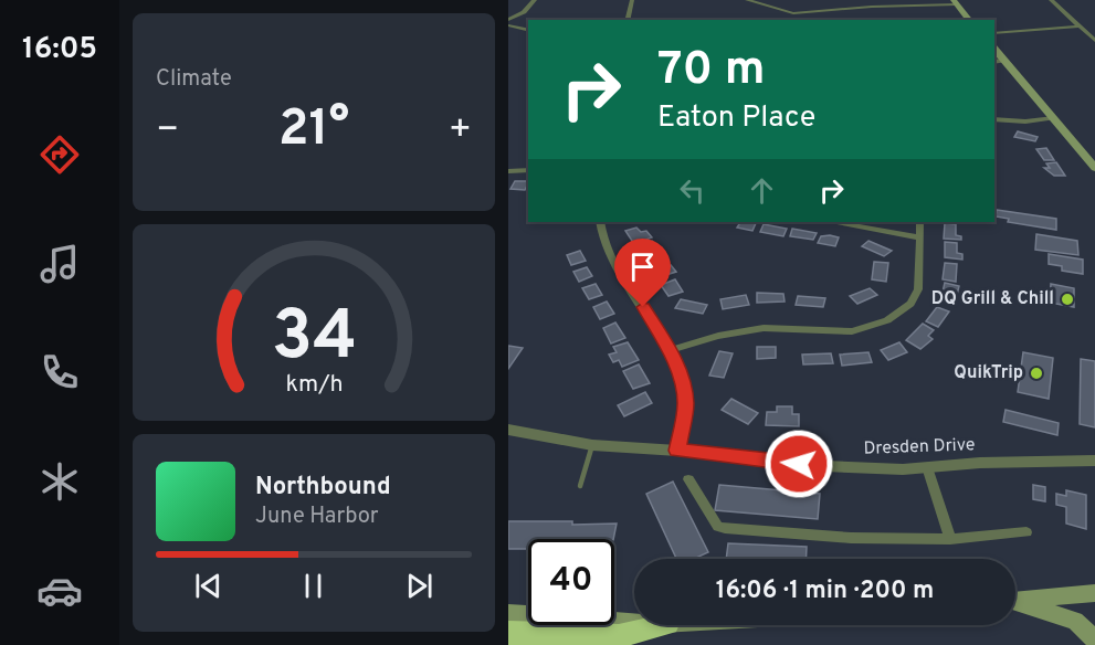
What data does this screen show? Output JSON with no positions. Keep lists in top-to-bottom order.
{
  "streets": {
    "street": ["Dresden Drive"]
  },
  "places": ["DQ Grill & Chill", "QuikTrip"],
  "page": {
    "tabs": "16:05",
    "tile": "Climate",
    "turn": ["70 m", "Eaton Place"],
    "heat": ["−", "21°", "+"],
    "song": ["Northbound", "June Harbor"],
    "limit": "40",
    "trip": "16:06 · 1 min · 200 m",
    "gauge": ["34", "km/h"]
  }
}
